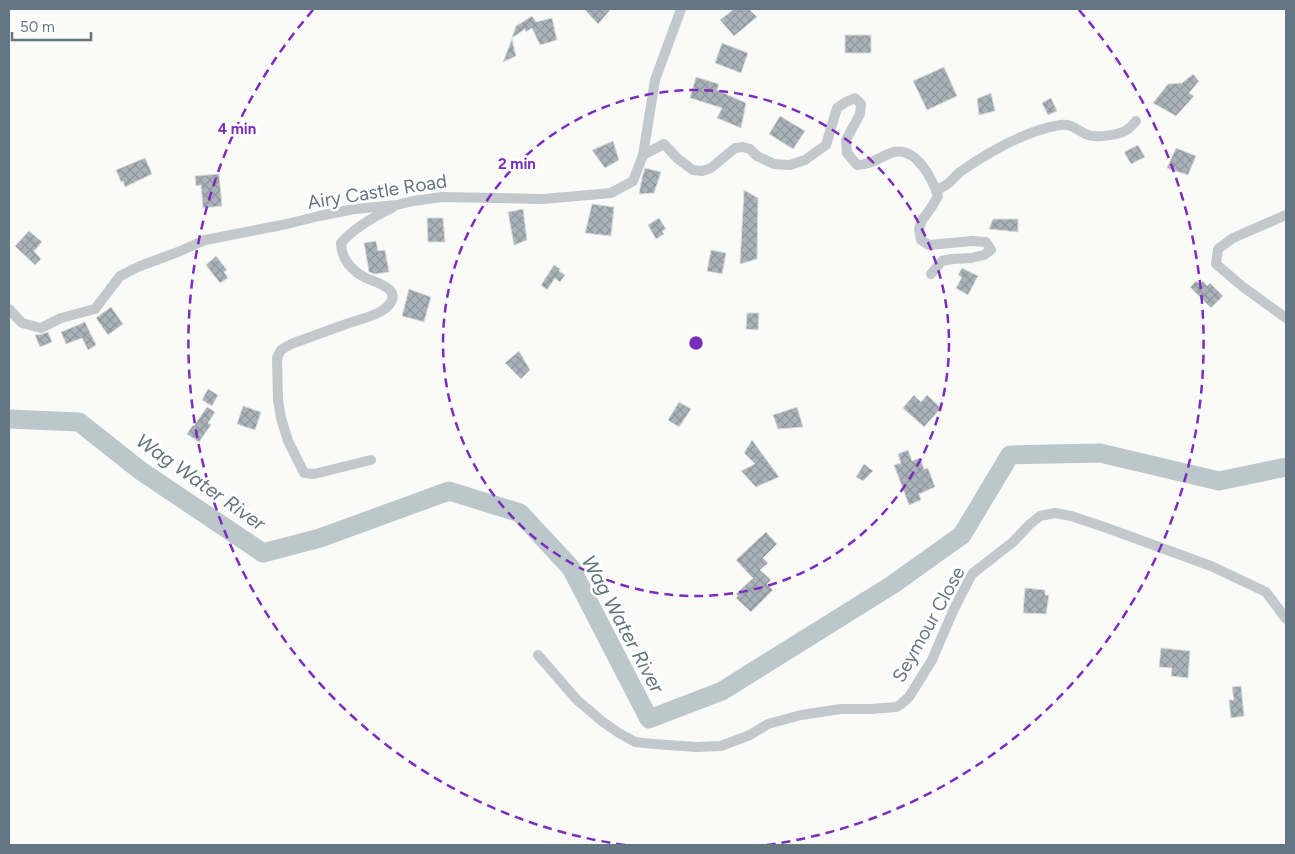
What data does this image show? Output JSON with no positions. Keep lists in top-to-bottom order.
{
  "streets": {
    "street": ["Airy Castle Road", "Seymour Close"]
  },
  "water": ["Wag Water River"],
  "scale_bar": "50 m",
  "rings": ["4 min", "2 min"]
}
